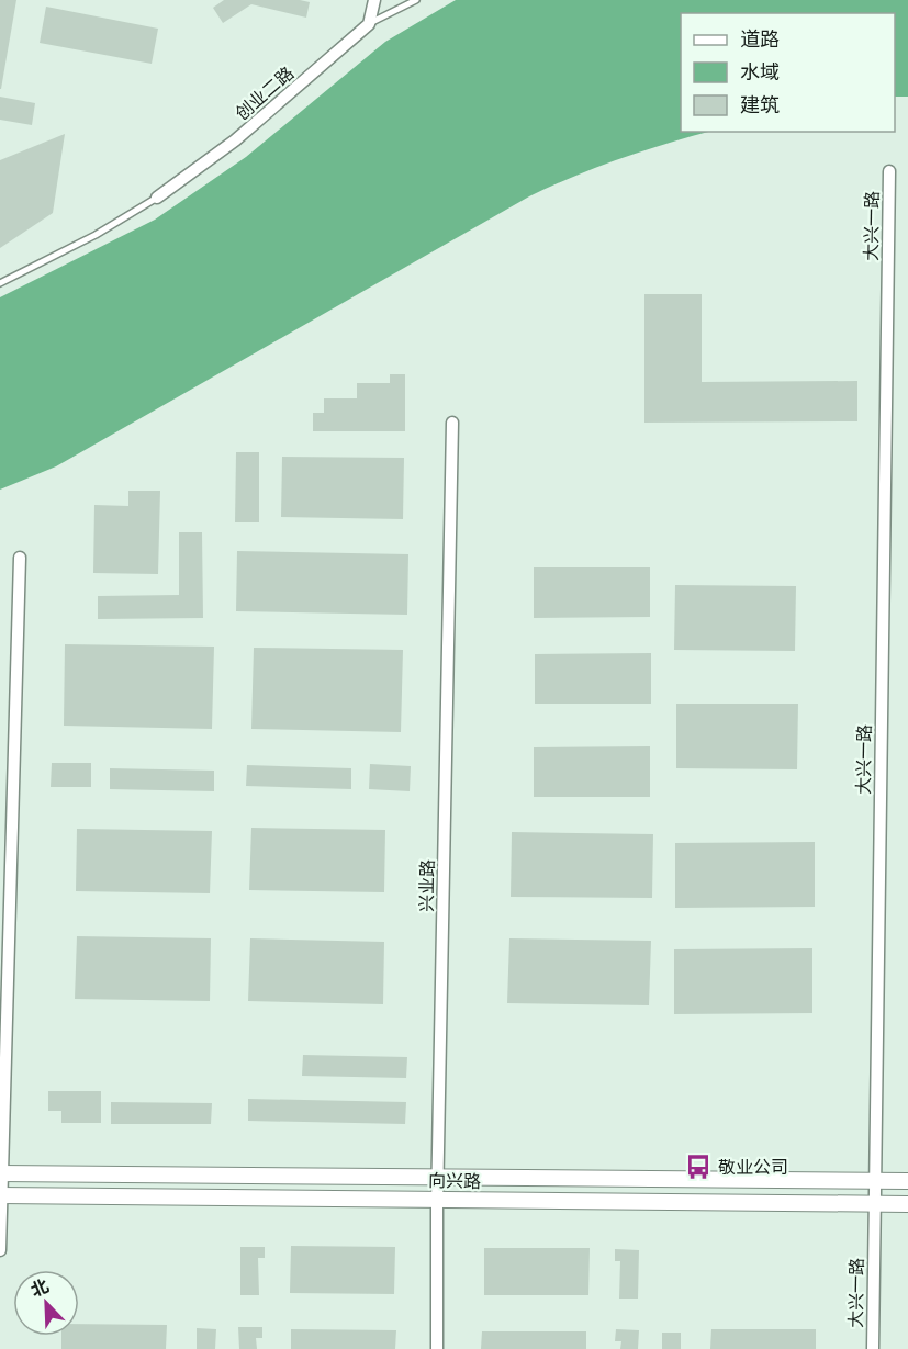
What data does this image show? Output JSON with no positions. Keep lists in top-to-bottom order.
{
  "streets": {
    "street": [
      "创业二路",
      "大兴一路",
      "兴业路",
      "向兴路"
    ]
  },
  "crossings": [
    ["大兴一路", "向兴路"],
    ["兴业路", "向兴路"]
  ],
  "places": {
    "bus stop": ["敬业公司"]
  },
  "legend": ["道路", "水域", "建筑"],
  "north": "top left"
}
